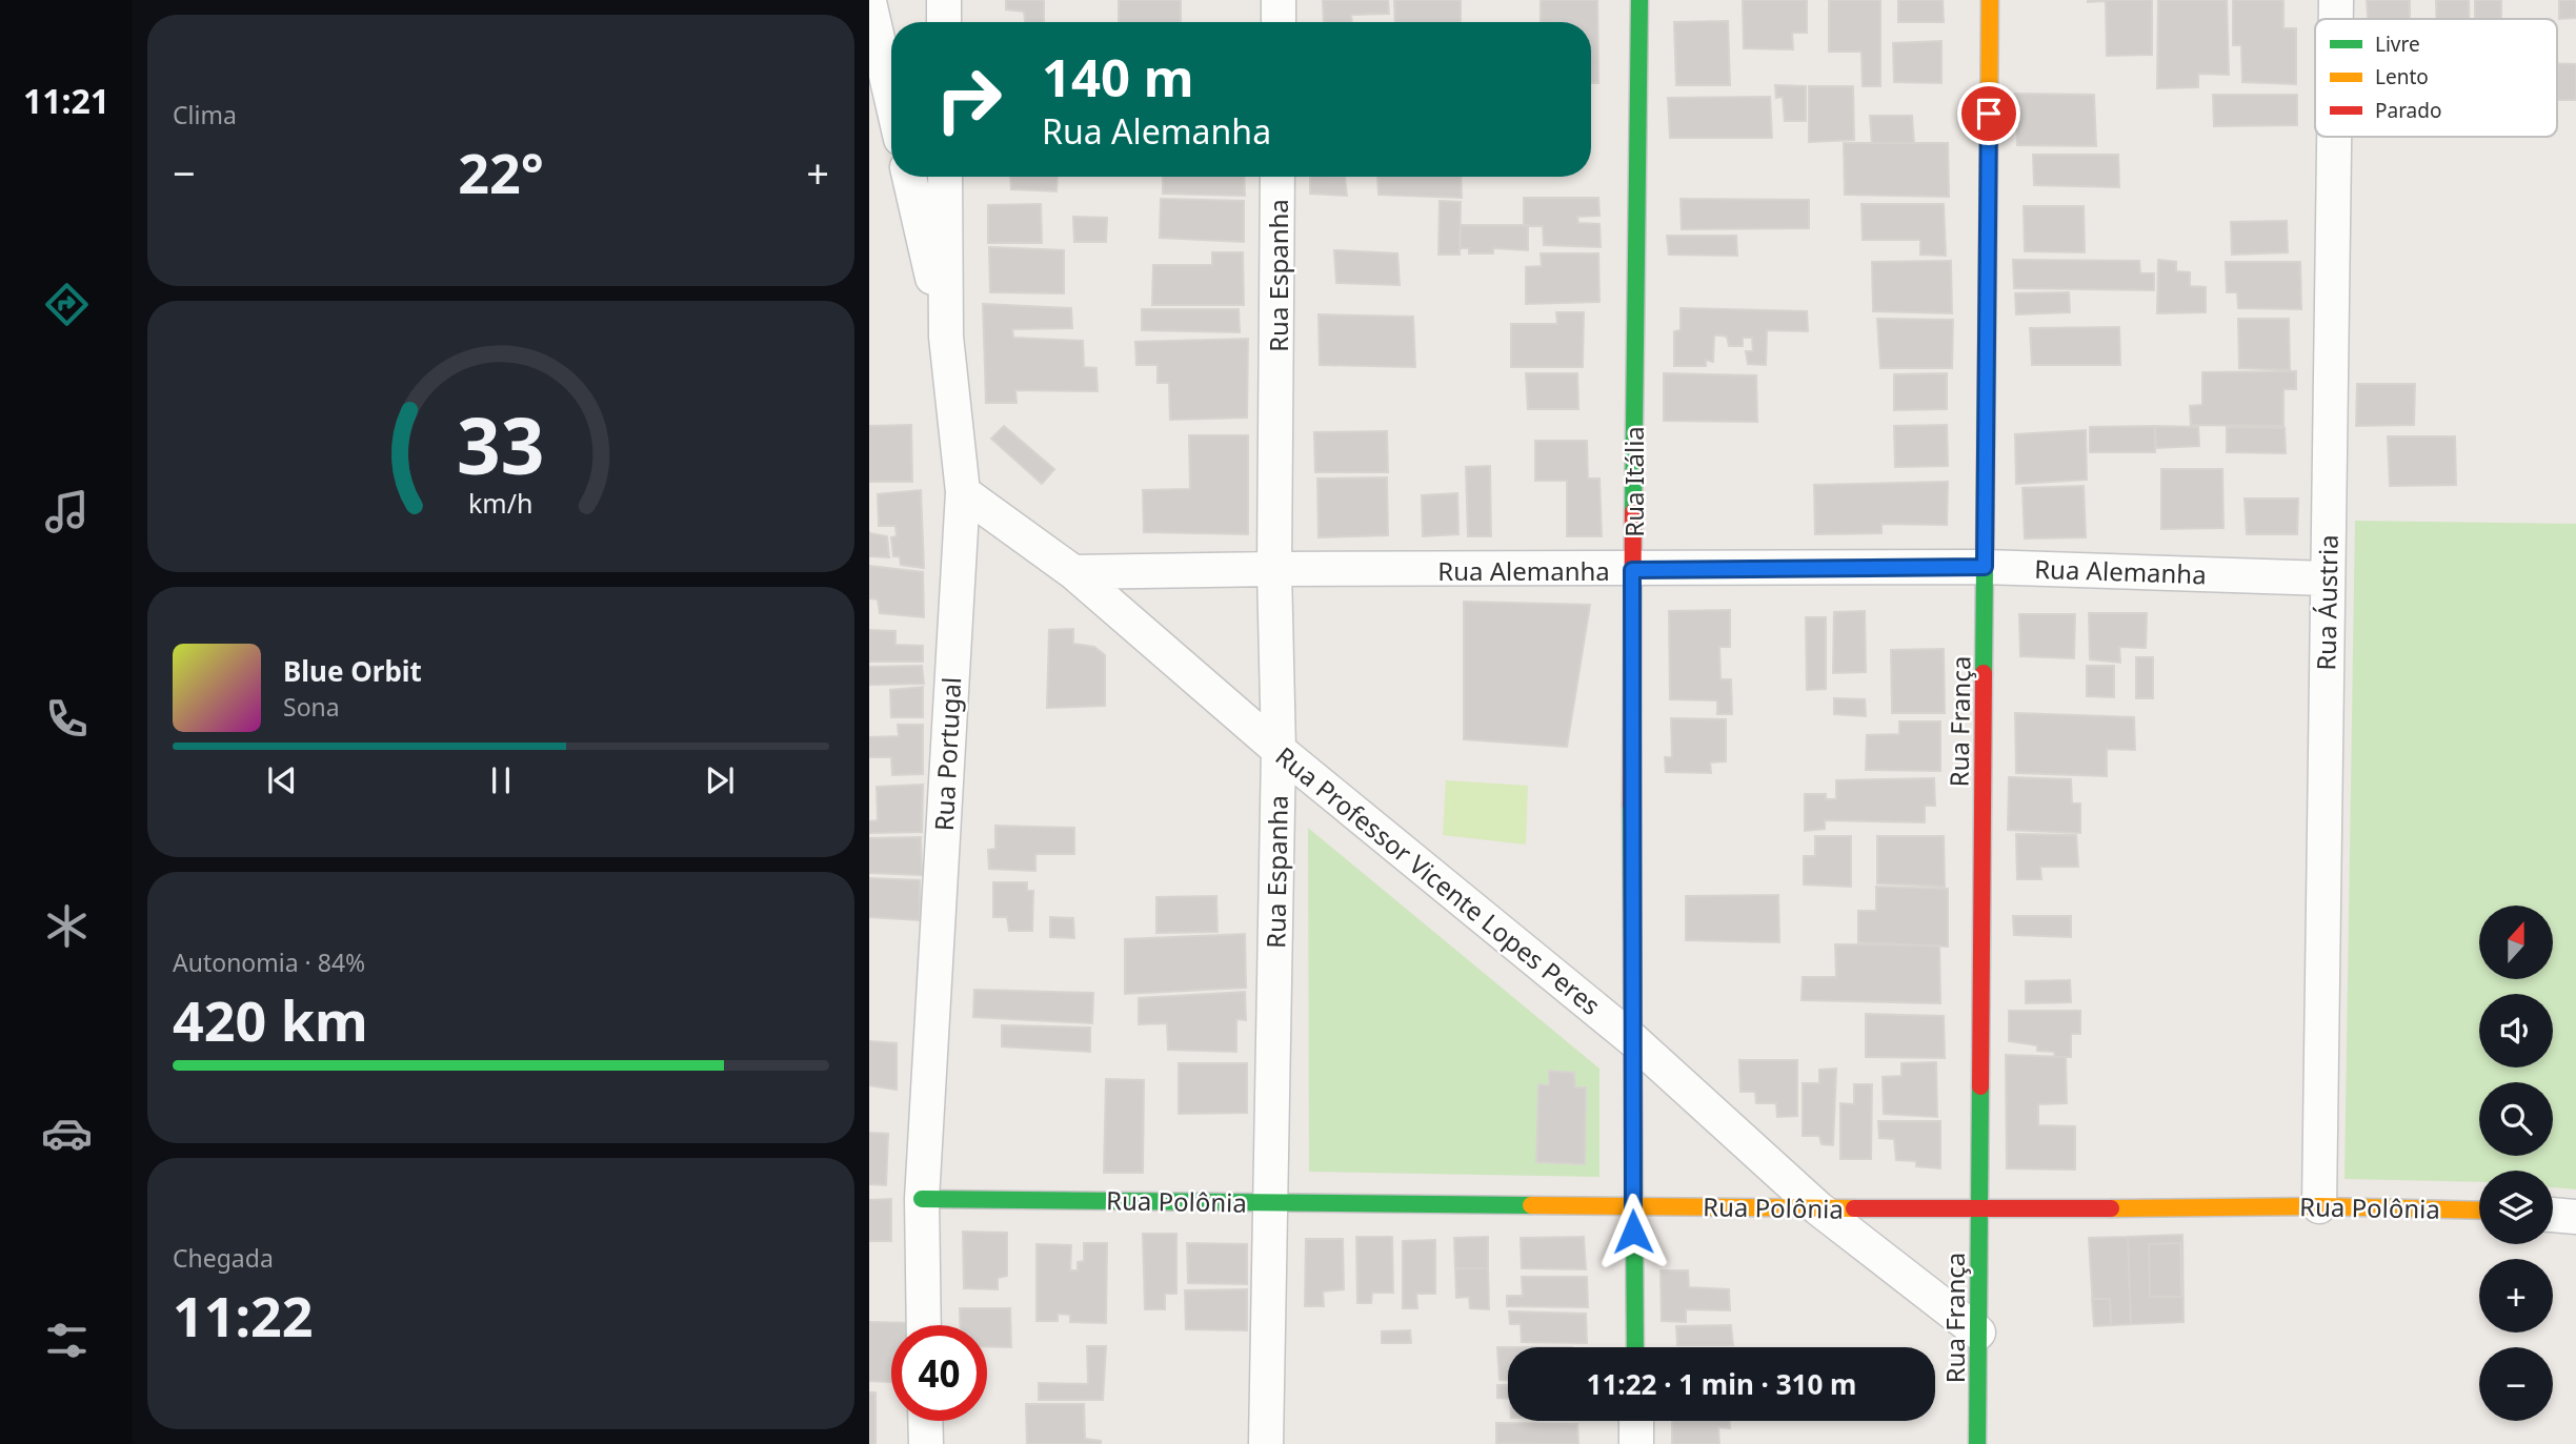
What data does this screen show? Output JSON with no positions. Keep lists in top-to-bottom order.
{
  "streets": {
    "street": [
      "Rua Espanha",
      "Rua Itália",
      "Rua Alemanha",
      "Rua Áustria",
      "Rua França",
      "Rua Portugal",
      "Rua Professor Vicente Lopes Peres",
      "Rua Polônia"
    ]
  },
  "crossings": [
    ["Rua Espanha", "Rua Alemanha"],
    ["Rua Espanha", "Rua Professor Vicente Lopes Peres"],
    ["Rua Espanha", "Rua Polônia"],
    ["Rua Itália", "Rua Alemanha"],
    ["Rua Itália", "Rua Professor Vicente Lopes Peres"],
    ["Rua Itália", "Rua Polônia"],
    ["Rua Alemanha", "Rua Áustria"],
    ["Rua Alemanha", "Rua França"],
    ["Rua Alemanha", "Rua Professor Vicente Lopes Peres"],
    ["Rua Áustria", "Rua Polônia"],
    ["Rua França", "Rua Professor Vicente Lopes Peres"],
    ["Rua França", "Rua Polônia"],
    ["Rua Portugal", "Rua Professor Vicente Lopes Peres"],
    ["Rua Portugal", "Rua Polônia"],
    ["Rua Professor Vicente Lopes Peres", "Rua Polônia"]
  ],
  "legend": ["Livre", "Lento", "Parado"],
  "north": "top",
  "page": {
    "tabs": "11:21",
    "tile": [
      "Clima",
      ["Autonomia · 84%", "420 km"],
      ["Chegada", "11:22"]
    ],
    "turn": ["140 m", "Rua Alemanha"],
    "heat": ["−", "22°", "+"],
    "song": ["Blue Orbit", "Sona"],
    "map_buttons": ["+", "−"],
    "limit": "40",
    "trip": "11:22 · 1 min · 310 m",
    "gauge": ["33", "km/h"]
  }
}
